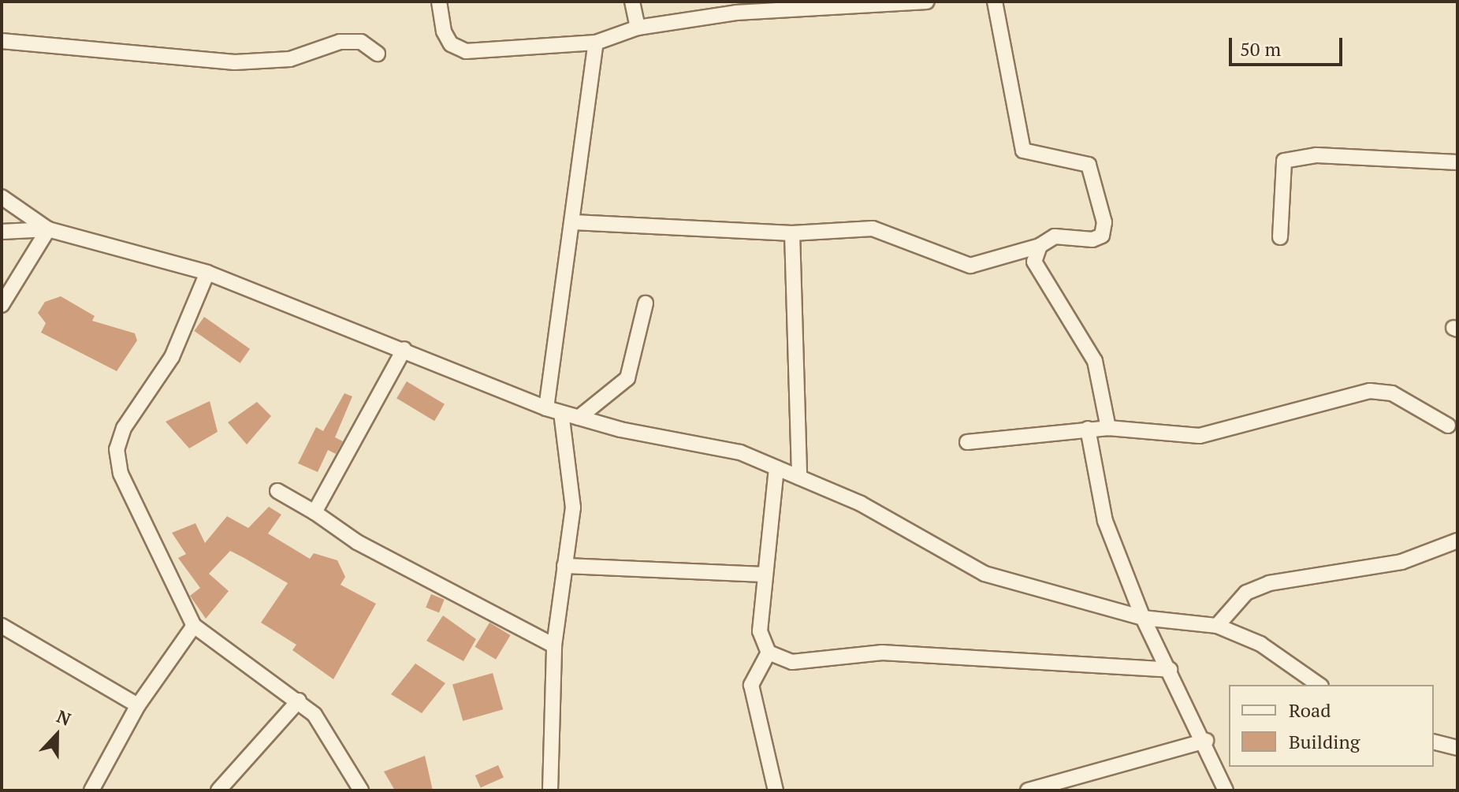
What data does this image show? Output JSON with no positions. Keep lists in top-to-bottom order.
{
  "legend": ["Road", "Building"],
  "scale_bar": "50 m",
  "north": "top"
}
